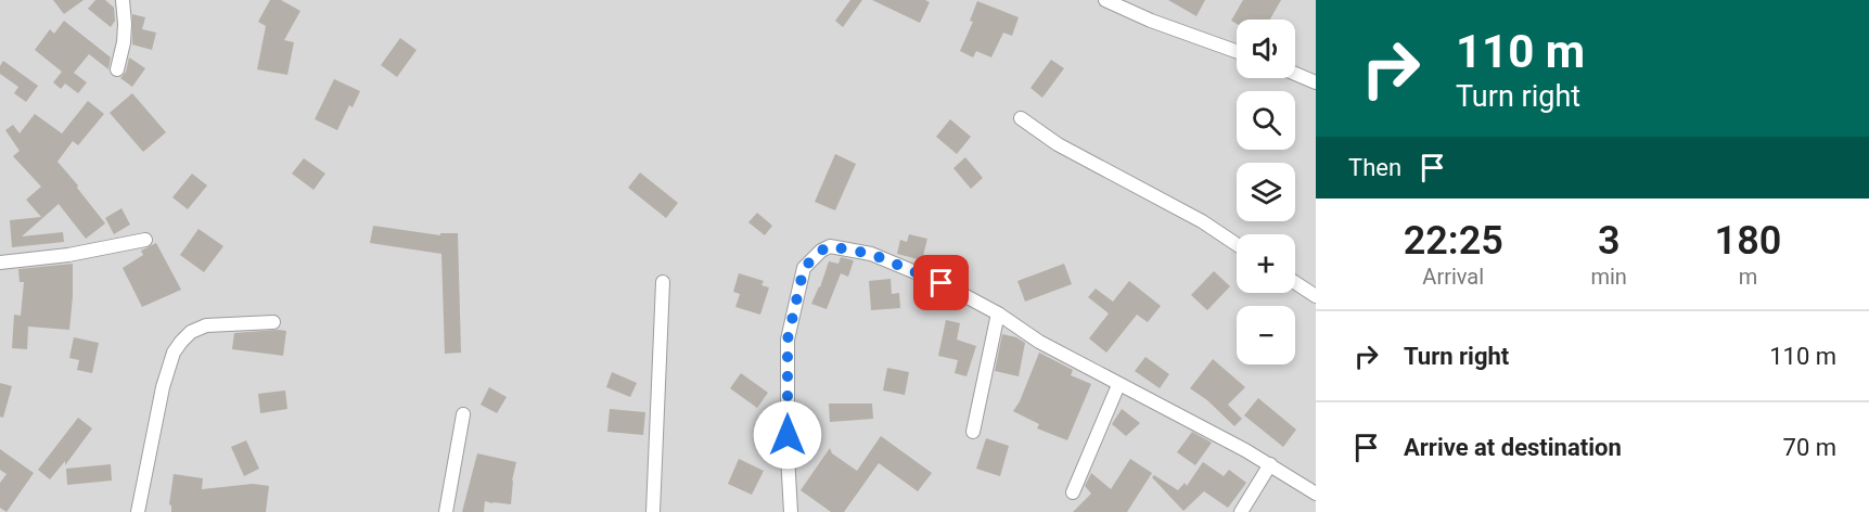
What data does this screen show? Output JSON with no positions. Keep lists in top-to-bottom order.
{
  "page": {
    "turn": ["110 m", "Turn right"],
    "map_buttons": ["+", "−"],
    "then": "Then",
    "eta": [
      "22:25",
      "Arrival",
      "3",
      "min",
      "180",
      "m"
    ],
    "list": [
      {
        "name": "Turn right",
        "value": "110 m"
      },
      {
        "name": "Arrive at destination",
        "value": "70 m"
      }
    ]
  }
}
